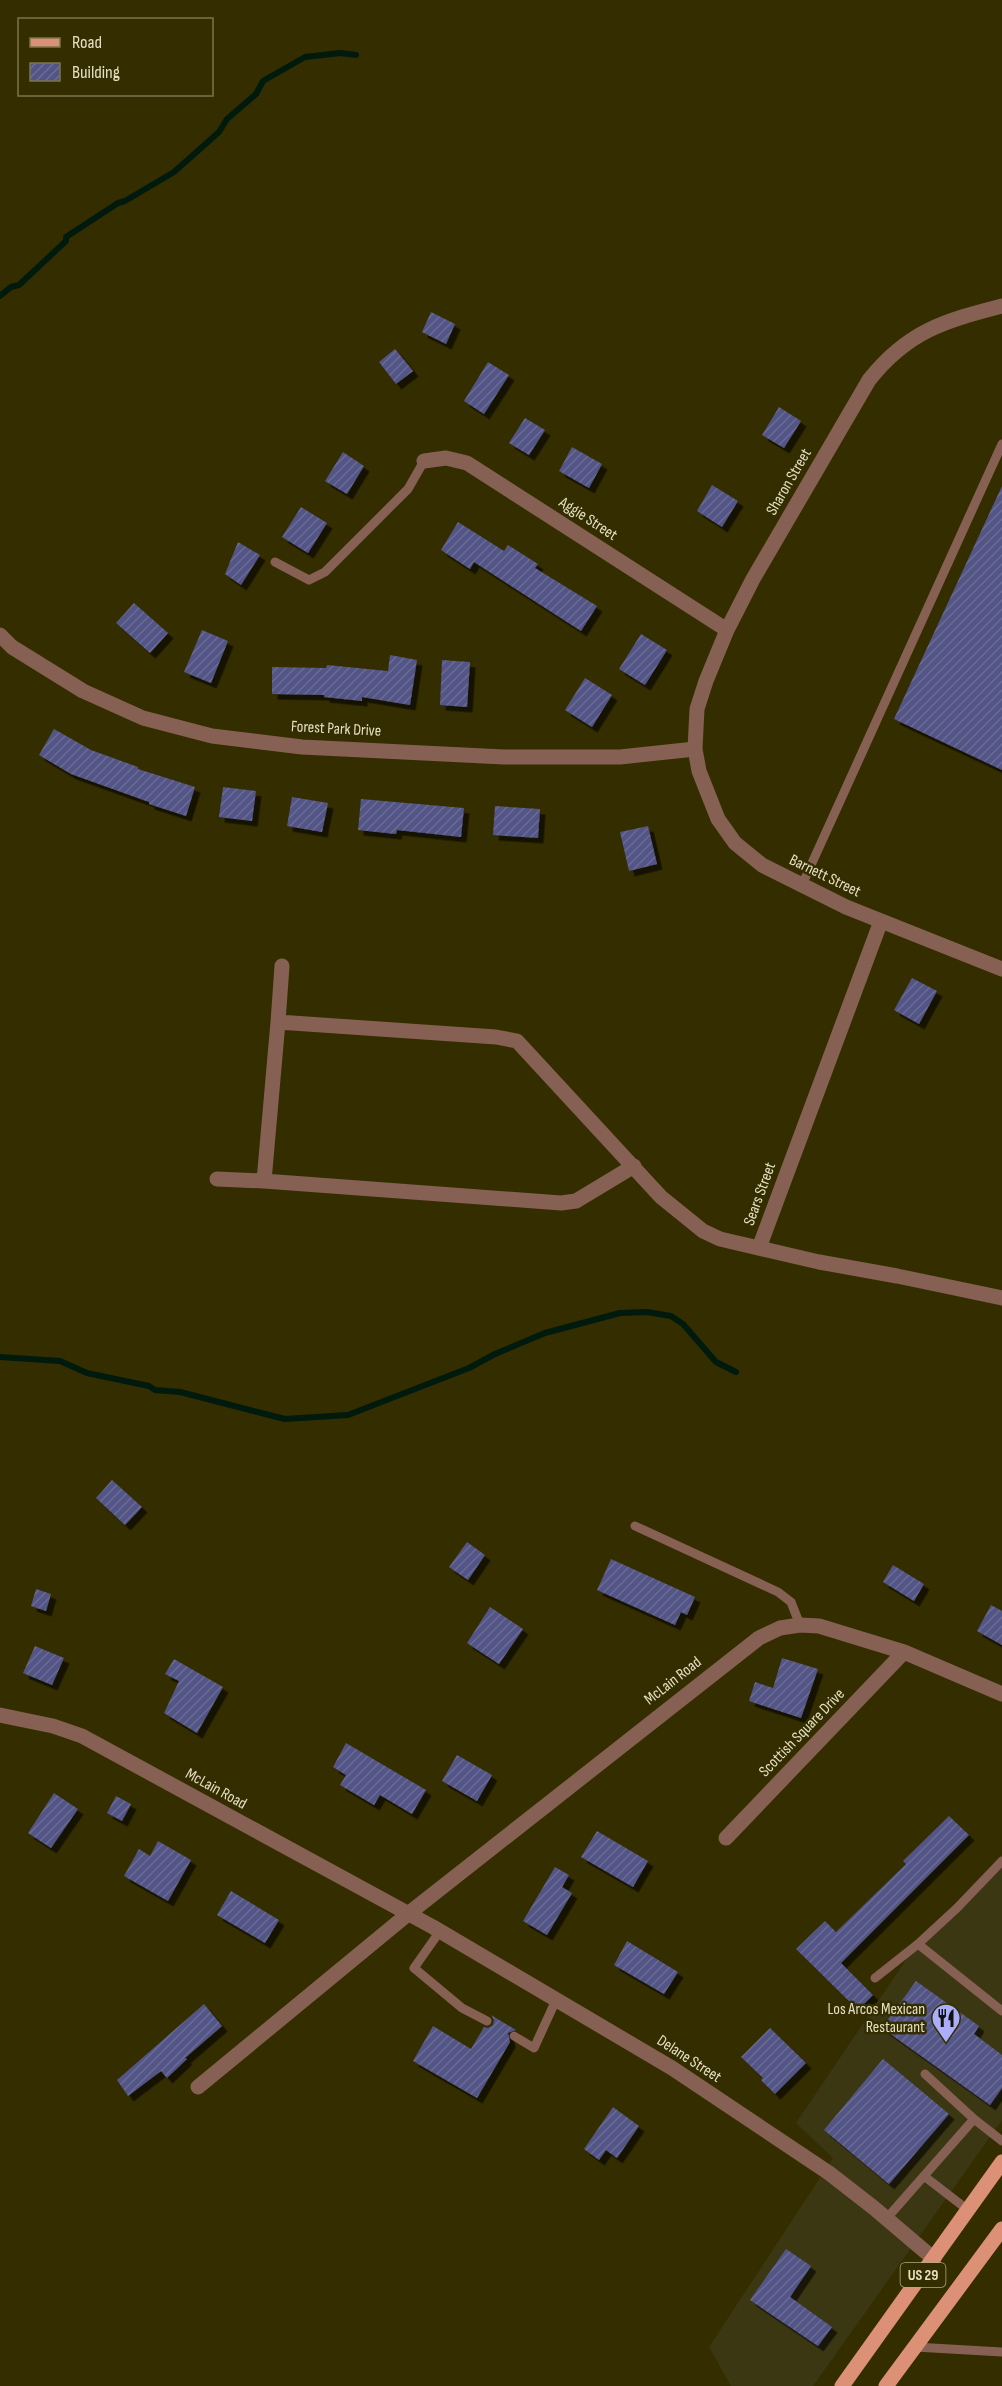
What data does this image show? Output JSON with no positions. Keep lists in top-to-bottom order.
{
  "streets": {
    "main road": ["US 29"],
    "street": [
      "Sharon Street",
      "Aggie Street",
      "Forest Park Drive",
      "Barnett Street",
      "Sears Street",
      "McLain Road",
      "Scottish Square Drive",
      "Delane Street"
    ]
  },
  "crossings": [
    ["Sharon Street", "Aggie Street"],
    ["Sharon Street", "Forest Park Drive"],
    ["Sharon Street", "Barnett Street"],
    ["Forest Park Drive", "Barnett Street"],
    ["Barnett Street", "Sears Street"],
    ["McLain Road", "Scottish Square Drive"],
    ["McLain Road", "Delane Street"],
    ["Delane Street", "US 29"]
  ],
  "places": {
    "restaurant": ["Los Arcos Mexican Restaurant"]
  },
  "legend": ["Road", "Building"]
}
